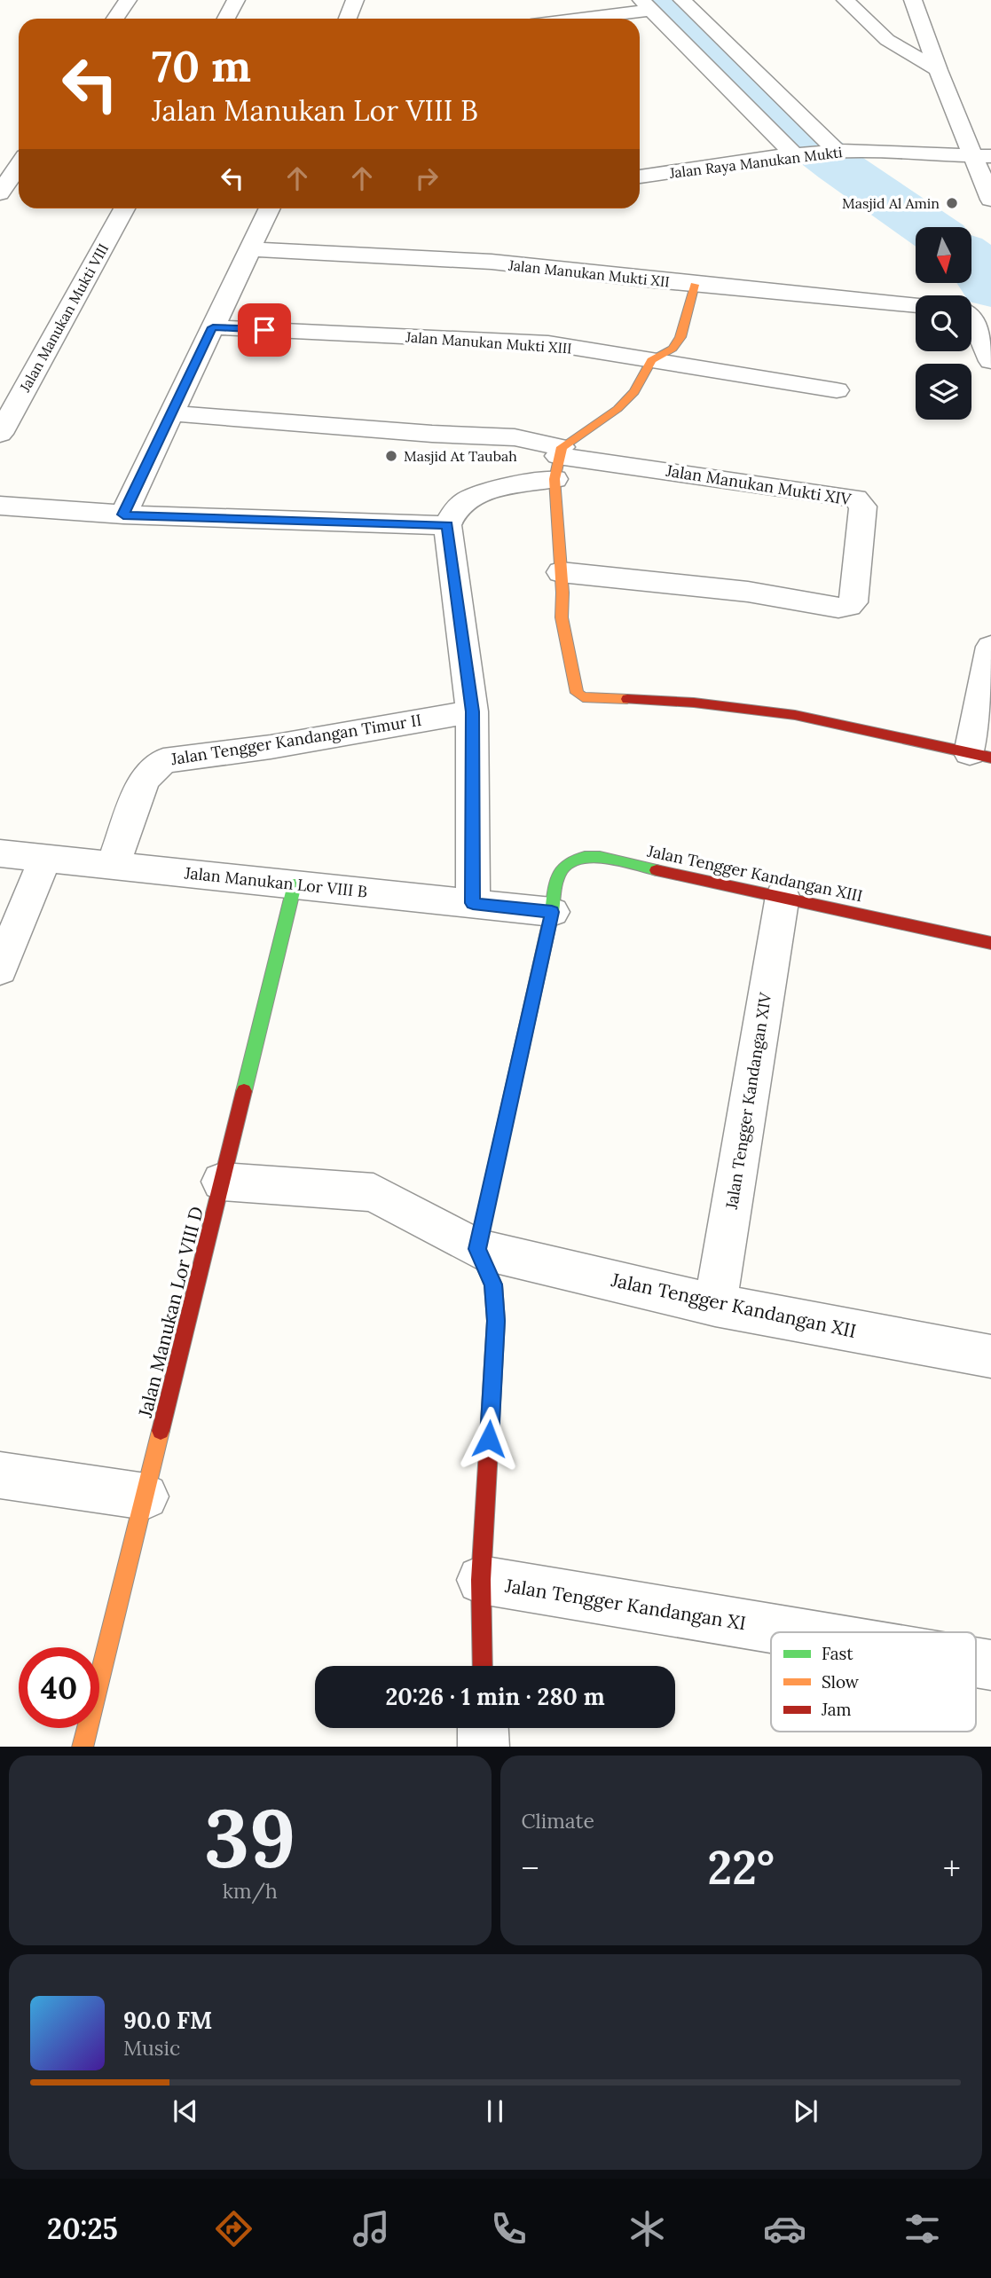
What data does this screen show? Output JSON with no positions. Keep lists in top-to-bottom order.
{
  "streets": {
    "street": [
      "Jalan Raya Manukan Mukti",
      "Jalan Manukan Mukti XII",
      "Jalan Manukan Mukti VIII",
      "Jalan Manukan Mukti XIII",
      "Jalan Manukan Mukti XIV",
      "Jalan Tengger Kandangan Timur II",
      "Jalan Tengger Kandangan XIII",
      "Jalan Manukan Lor VIII B",
      "Jalan Tengger Kandangan XIV",
      "Jalan Tengger Kandangan XII",
      "Jalan Manukan Lor VIII D",
      "Jalan Tengger Kandangan XI"
    ]
  },
  "crossings": [
    ["Jalan Tengger Kandangan Timur II", "Jalan Manukan Lor VIII B"],
    ["Jalan Tengger Kandangan XIII", "Jalan Manukan Lor VIII B"],
    ["Jalan Tengger Kandangan XIII", "Jalan Tengger Kandangan XIV"],
    ["Jalan Tengger Kandangan XIII", "Jalan Tengger Kandangan XII"],
    ["Jalan Manukan Lor VIII B", "Jalan Manukan Lor VIII D"],
    ["Jalan Tengger Kandangan XIV", "Jalan Tengger Kandangan XII"],
    ["Jalan Tengger Kandangan XII", "Jalan Manukan Lor VIII D"]
  ],
  "places": ["Masjid Al Amin", "Masjid At Taubah"],
  "legend": ["Fast", "Slow", "Jam"],
  "north": "bottom",
  "page": {
    "turn": ["70 m", "Jalan Manukan Lor VIII B"],
    "limit": "40",
    "trip": "20:26 · 1 min · 280 m",
    "tile": [
      ["39", "km/h"],
      "Climate"
    ],
    "heat": ["−", "22°", "+"],
    "song": ["90.0 FM", "Music"],
    "tabs": "20:25"
  }
}
